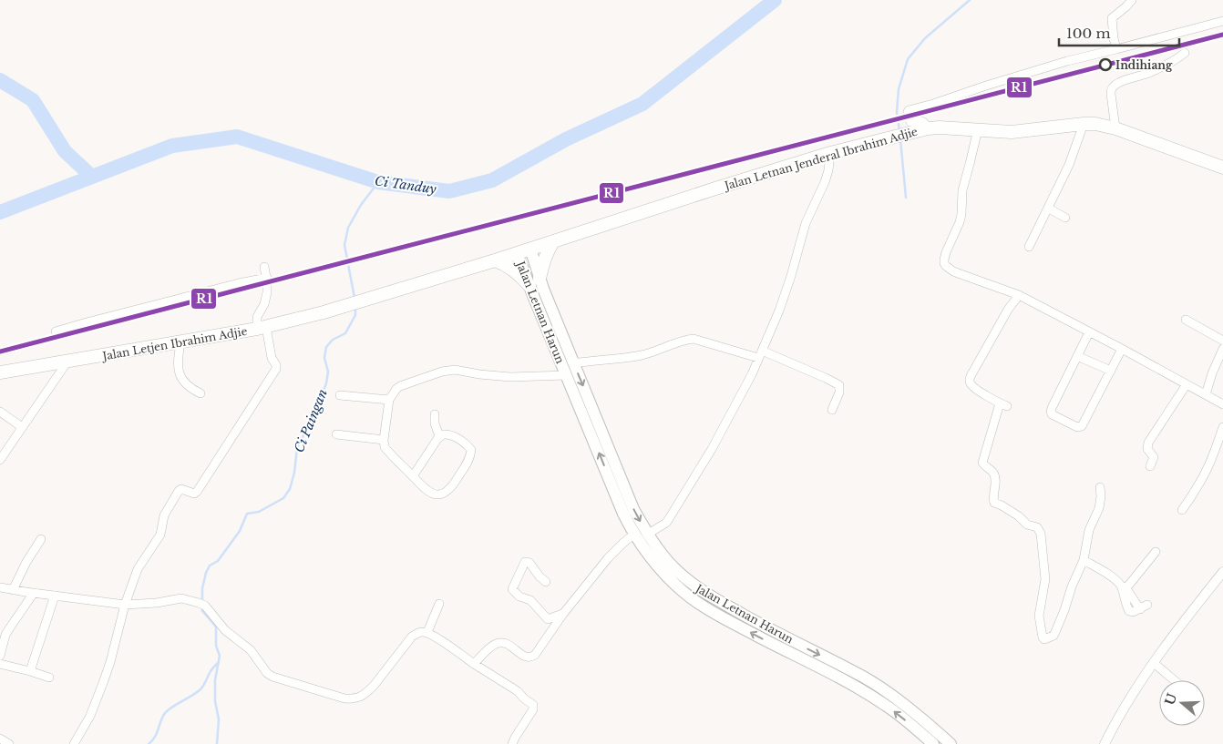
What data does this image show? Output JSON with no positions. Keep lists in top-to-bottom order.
{
  "streets": {
    "highway": ["Jalan Letnan Jenderal Ibrahim Adjie", "Jalan Letjen Ibrahim Adjie"],
    "main road": ["Jalan Letnan Harun"]
  },
  "crossings": [
    ["Jalan Letnan Jenderal Ibrahim Adjie", "Jalan Letnan Harun"],
    ["Jalan Letnan Jenderal Ibrahim Adjie", "Jalan Letjen Ibrahim Adjie"]
  ],
  "water": ["Ci Tanduy", "Ci Paingan"],
  "places": ["Indihiang"],
  "lines": ["transit line R1"],
  "scale_bar": "100 m",
  "north": "left"
}
